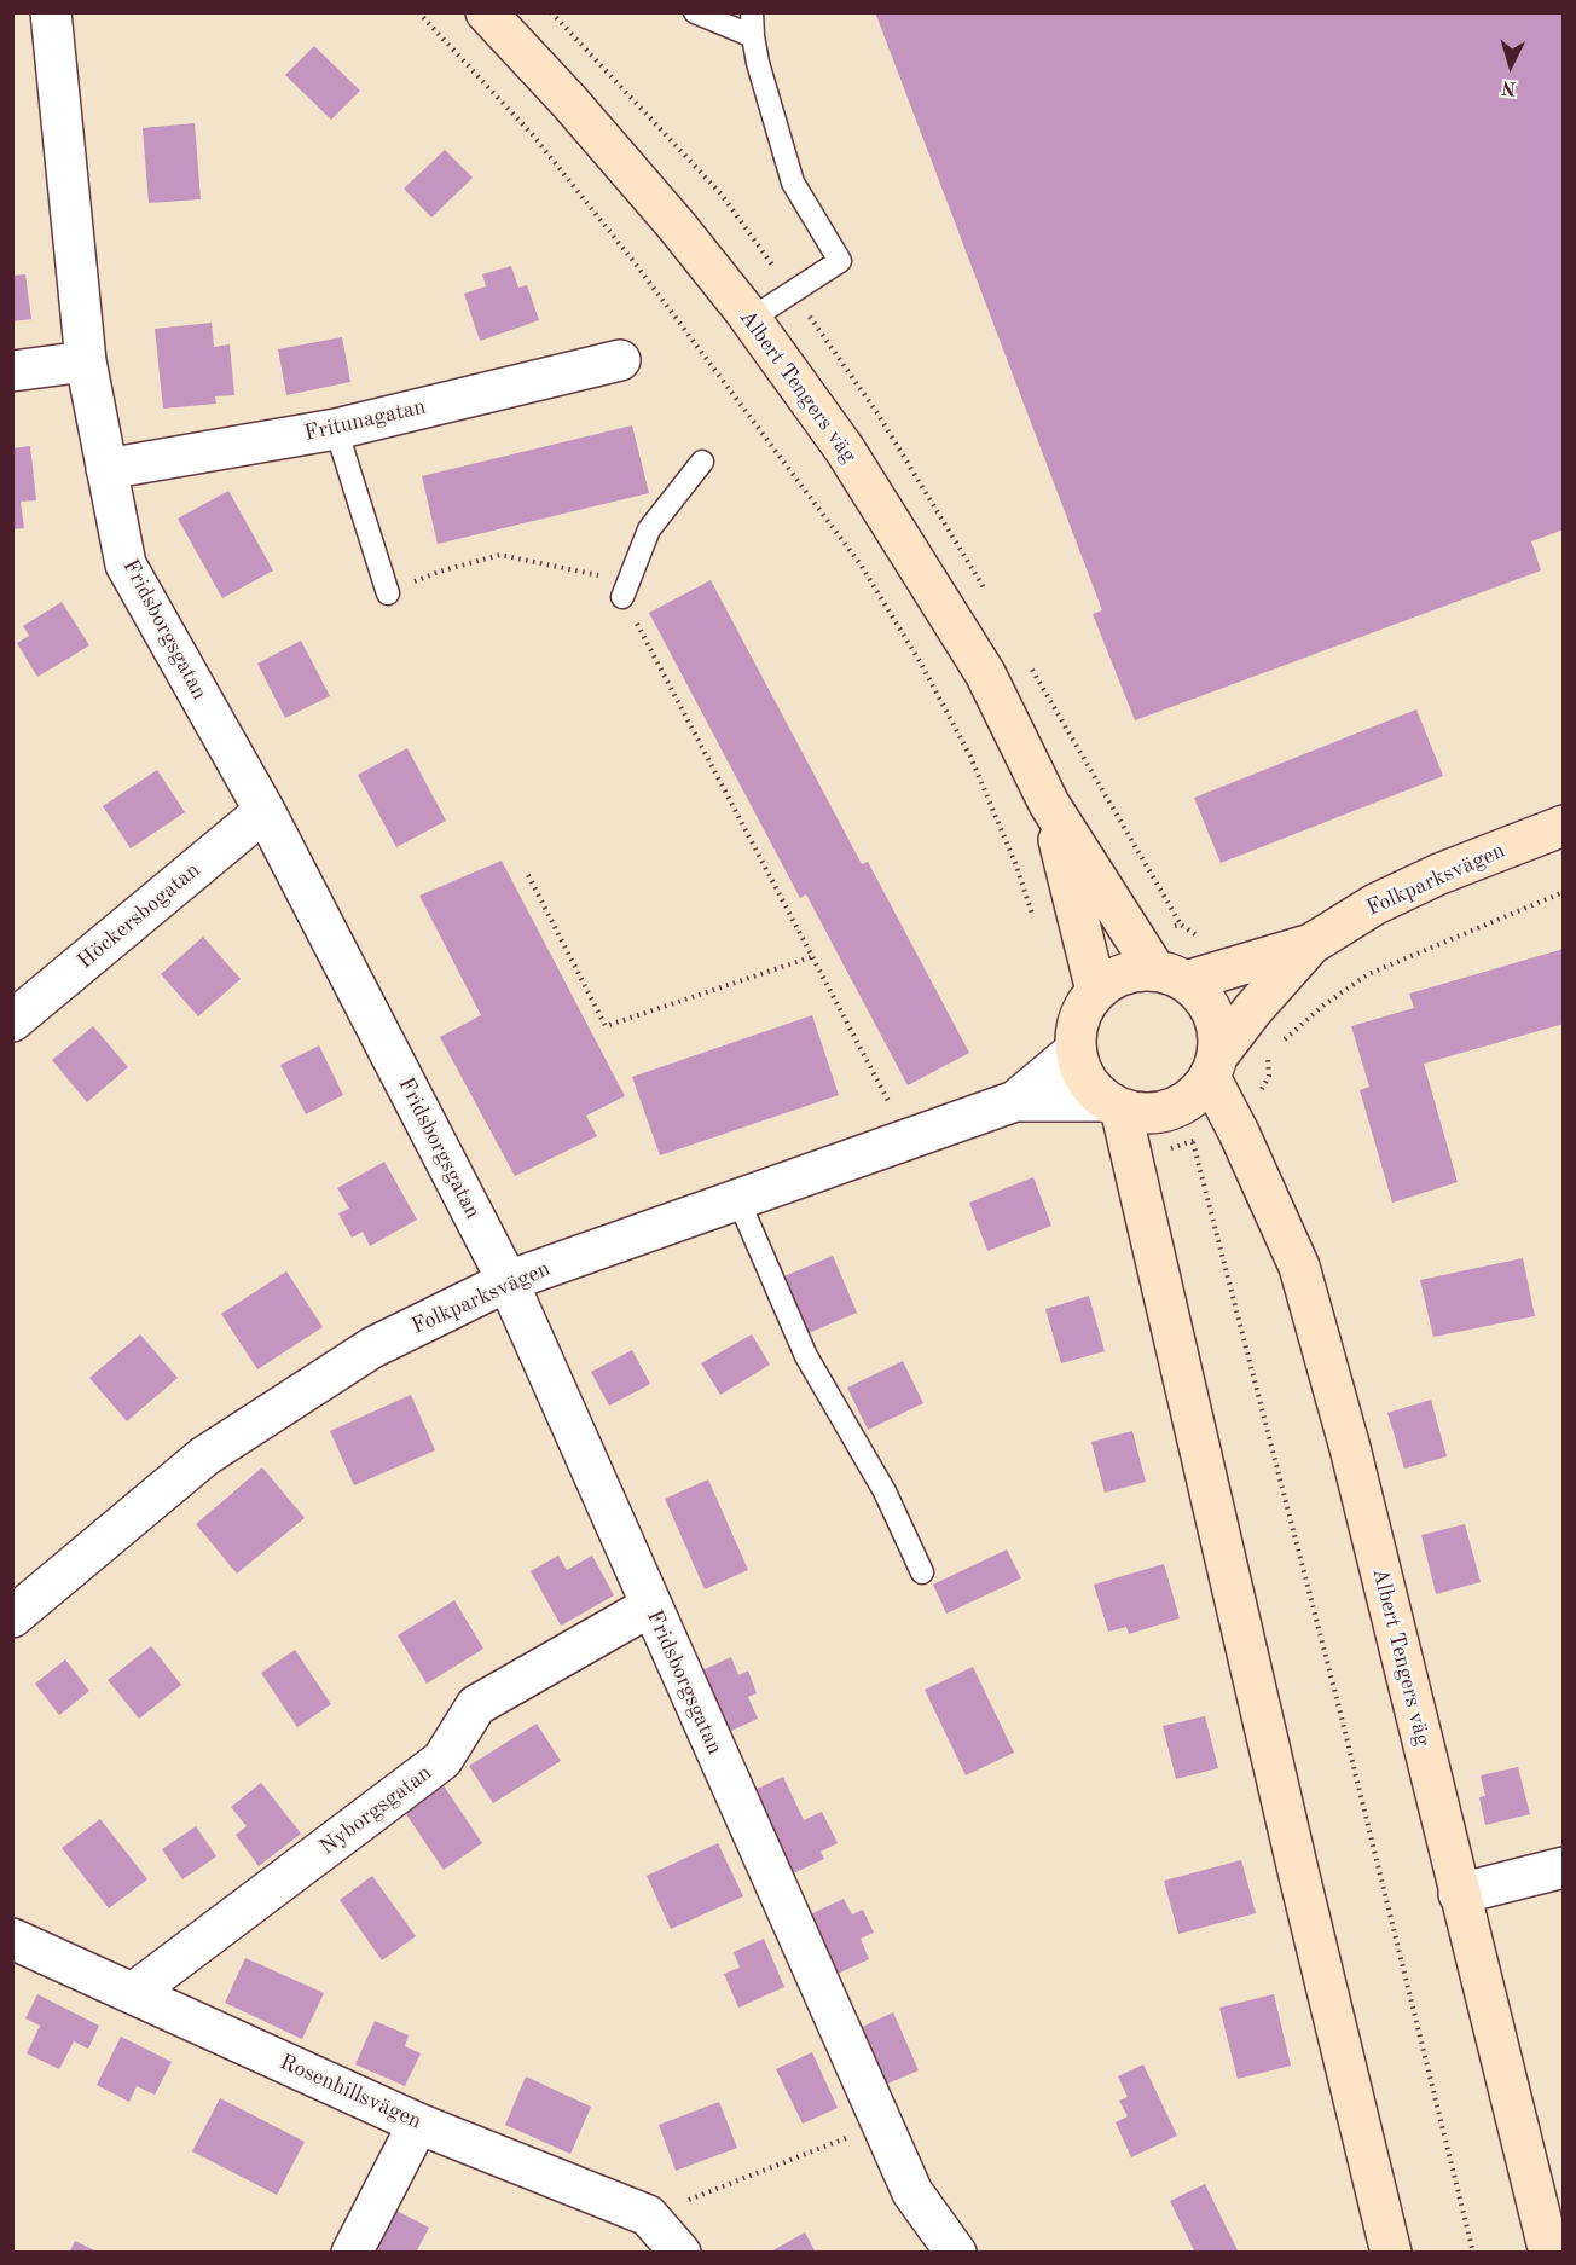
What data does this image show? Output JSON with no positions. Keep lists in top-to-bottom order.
{
  "streets": {
    "main road": ["Albert Tengers väg", "Folkparksvägen"],
    "street": [
      "Fritunagatan",
      "Fridsborgsgatan",
      "Höckersbogatan",
      "Nyborgsgatan",
      "Rosenhillsvägen"
    ]
  },
  "crossings": [
    ["Albert Tengers väg", "Folkparksvägen"],
    ["Fritunagatan", "Fridsborgsgatan"],
    ["Fridsborgsgatan", "Folkparksvägen"],
    ["Fridsborgsgatan", "Höckersbogatan"],
    ["Fridsborgsgatan", "Nyborgsgatan"],
    ["Nyborgsgatan", "Rosenhillsvägen"]
  ],
  "north": "bottom"
}
